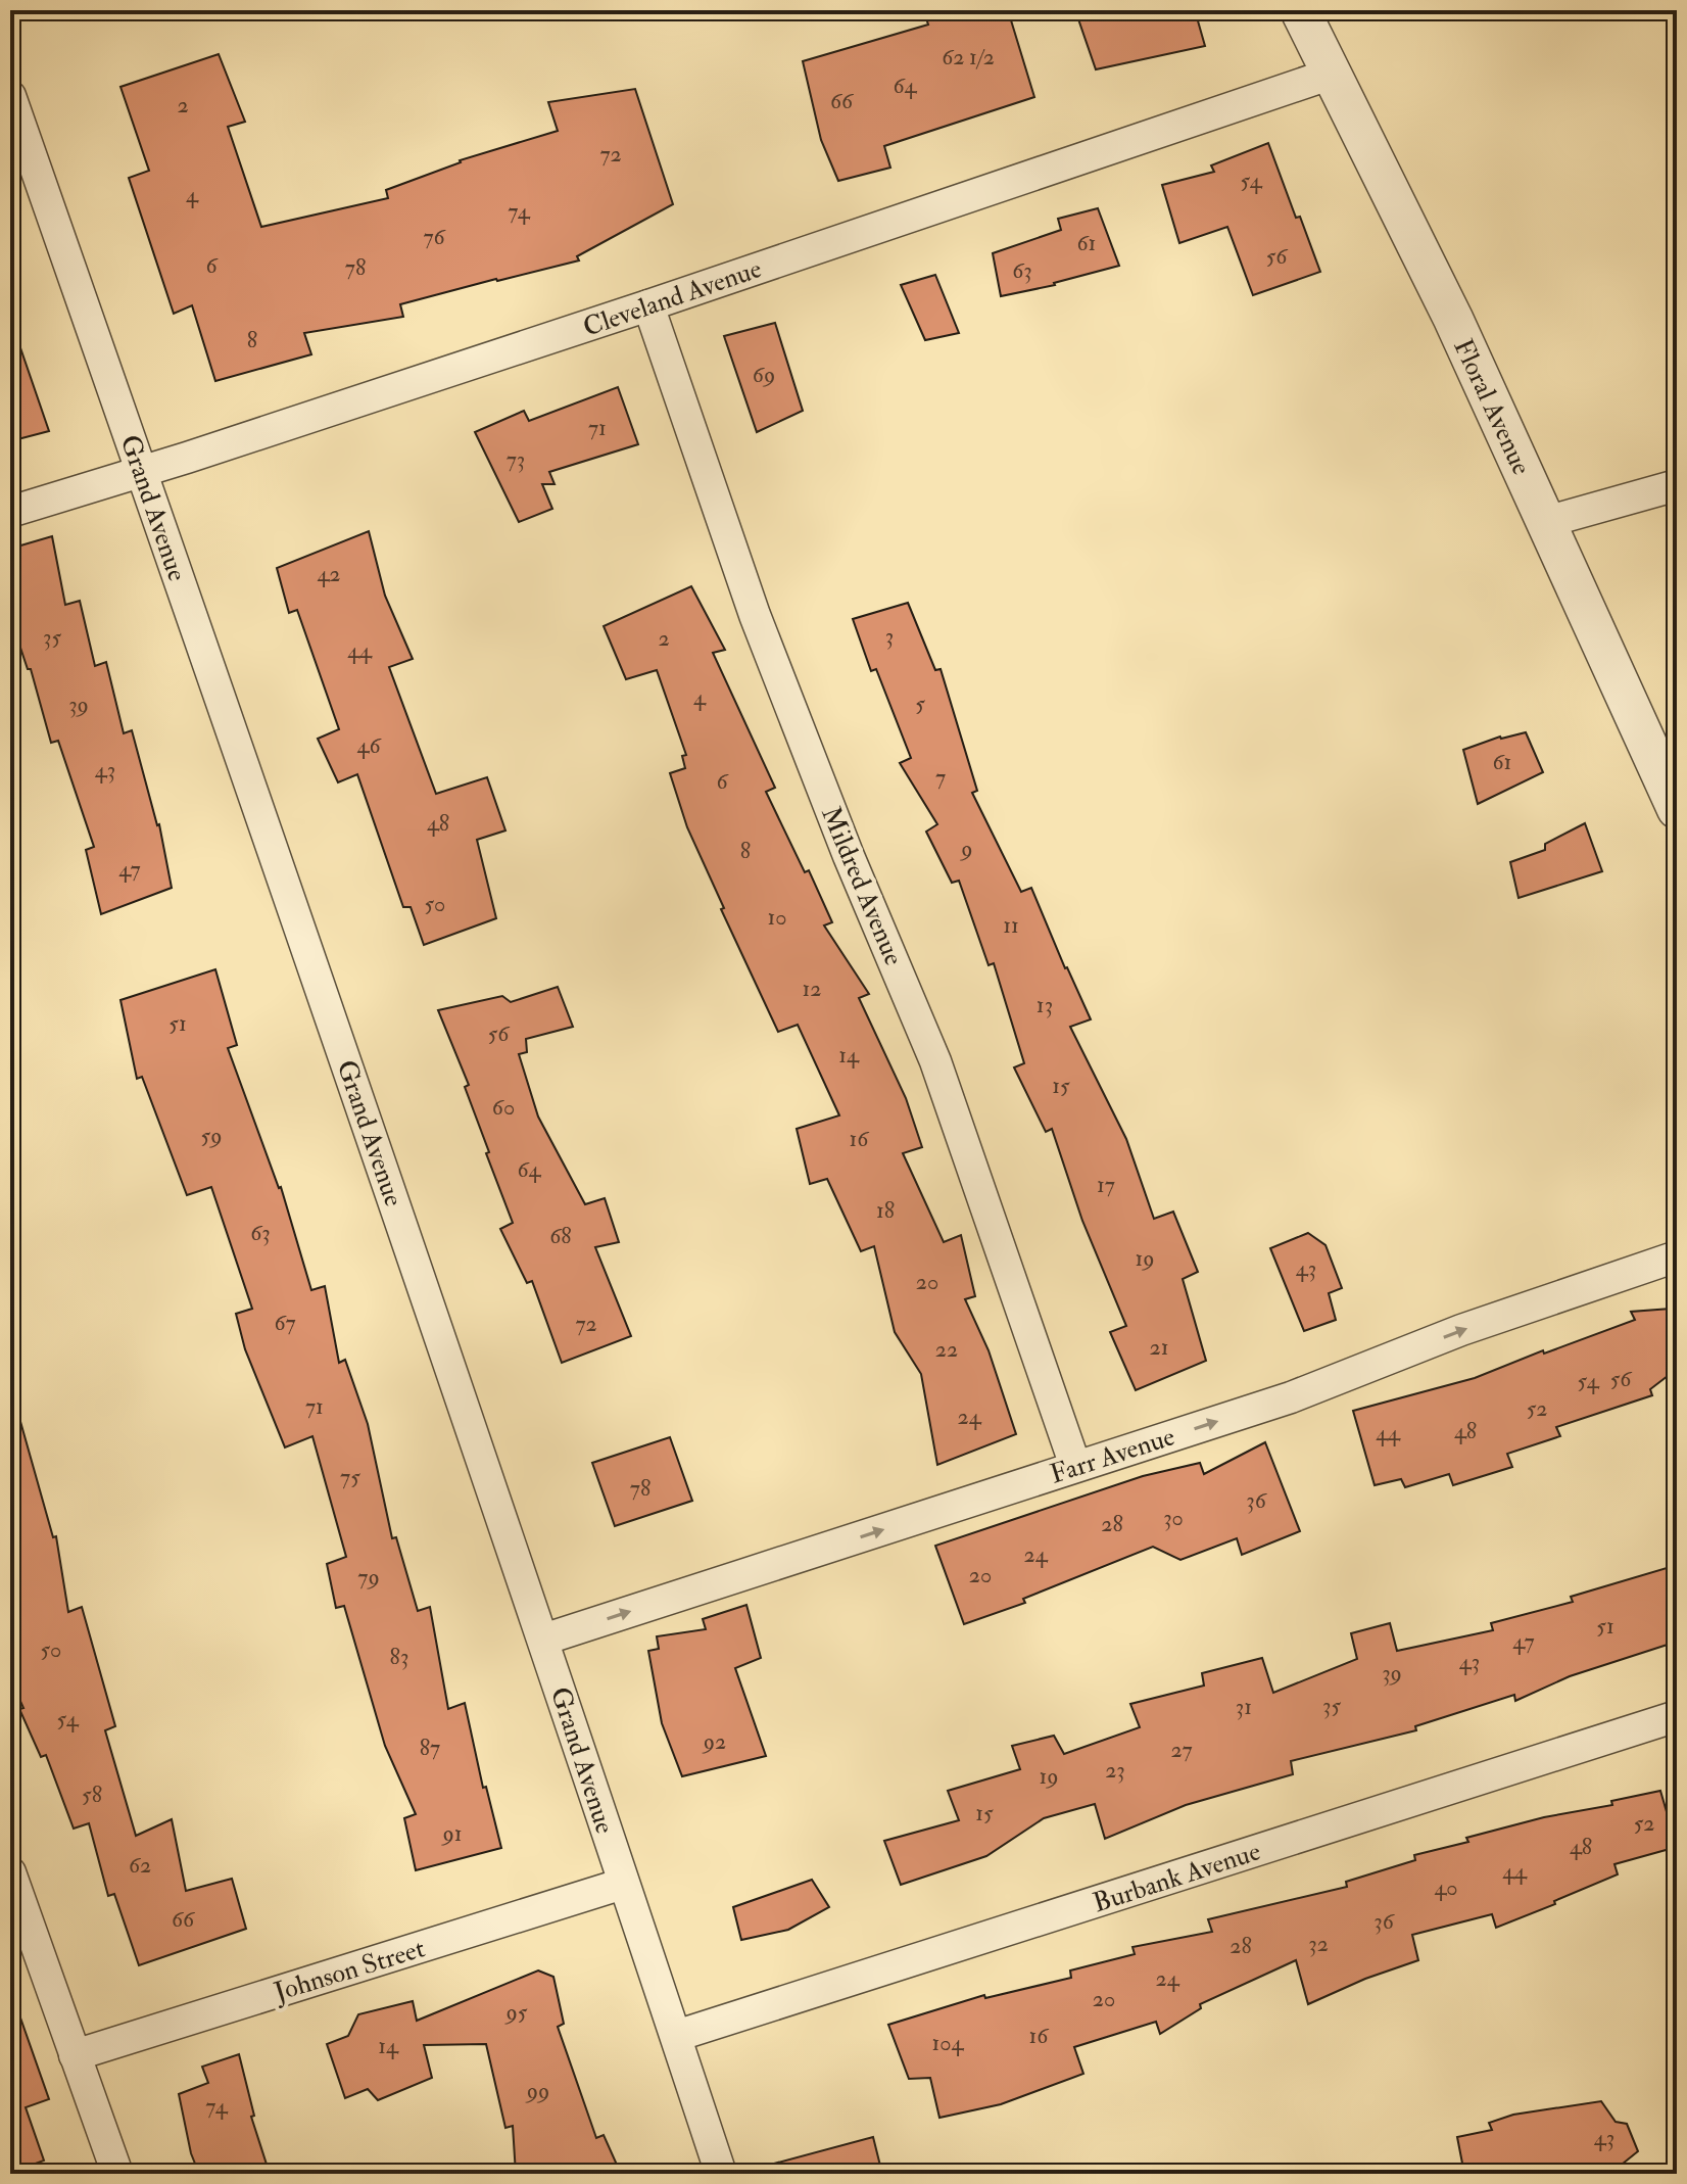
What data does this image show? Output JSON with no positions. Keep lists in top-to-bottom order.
{
  "streets": {
    "street": [
      "Cleveland Avenue",
      "Floral Avenue",
      "Grand Avenue",
      "Mildred Avenue",
      "Farr Avenue",
      "Burbank Avenue",
      "Johnson Street"
    ]
  },
  "crossings": [
    ["Cleveland Avenue", "Floral Avenue"],
    ["Cleveland Avenue", "Grand Avenue"],
    ["Cleveland Avenue", "Mildred Avenue"],
    ["Grand Avenue", "Farr Avenue"],
    ["Grand Avenue", "Burbank Avenue"],
    ["Grand Avenue", "Johnson Street"],
    ["Mildred Avenue", "Farr Avenue"]
  ],
  "one_way": ["Farr Avenue"],
  "house_numbers": [
    "62 1/2",
    "64",
    "66",
    "2",
    "72",
    "54",
    "4",
    "74",
    "76",
    "61",
    "56",
    "6",
    "78",
    "63",
    "8",
    "69",
    "71",
    "73",
    "42",
    "3",
    "35",
    "2",
    "44",
    "4",
    "5",
    "39",
    "46",
    "61",
    "43",
    "7",
    "6",
    "48",
    "9",
    "8",
    "47",
    "50",
    "10",
    "11",
    "12",
    "13",
    "51",
    "56",
    "14",
    "15",
    "60",
    "59",
    "16",
    "64",
    "17",
    "18",
    "63",
    "68",
    "19",
    "43",
    "20",
    "67",
    "72",
    "21",
    "22",
    "56",
    "54",
    "71",
    "52",
    "24",
    "48",
    "44",
    "75",
    "78",
    "36",
    "30",
    "28",
    "24",
    "20",
    "79",
    "51",
    "47",
    "50",
    "83",
    "43",
    "39",
    "35",
    "31",
    "54",
    "92",
    "87",
    "27",
    "23",
    "19",
    "58",
    "15",
    "52",
    "91",
    "48",
    "62",
    "44",
    "40",
    "66",
    "36",
    "32",
    "28",
    "24",
    "20",
    "95",
    "16",
    "104",
    "14",
    "99",
    "74",
    "43"
  ]
}
